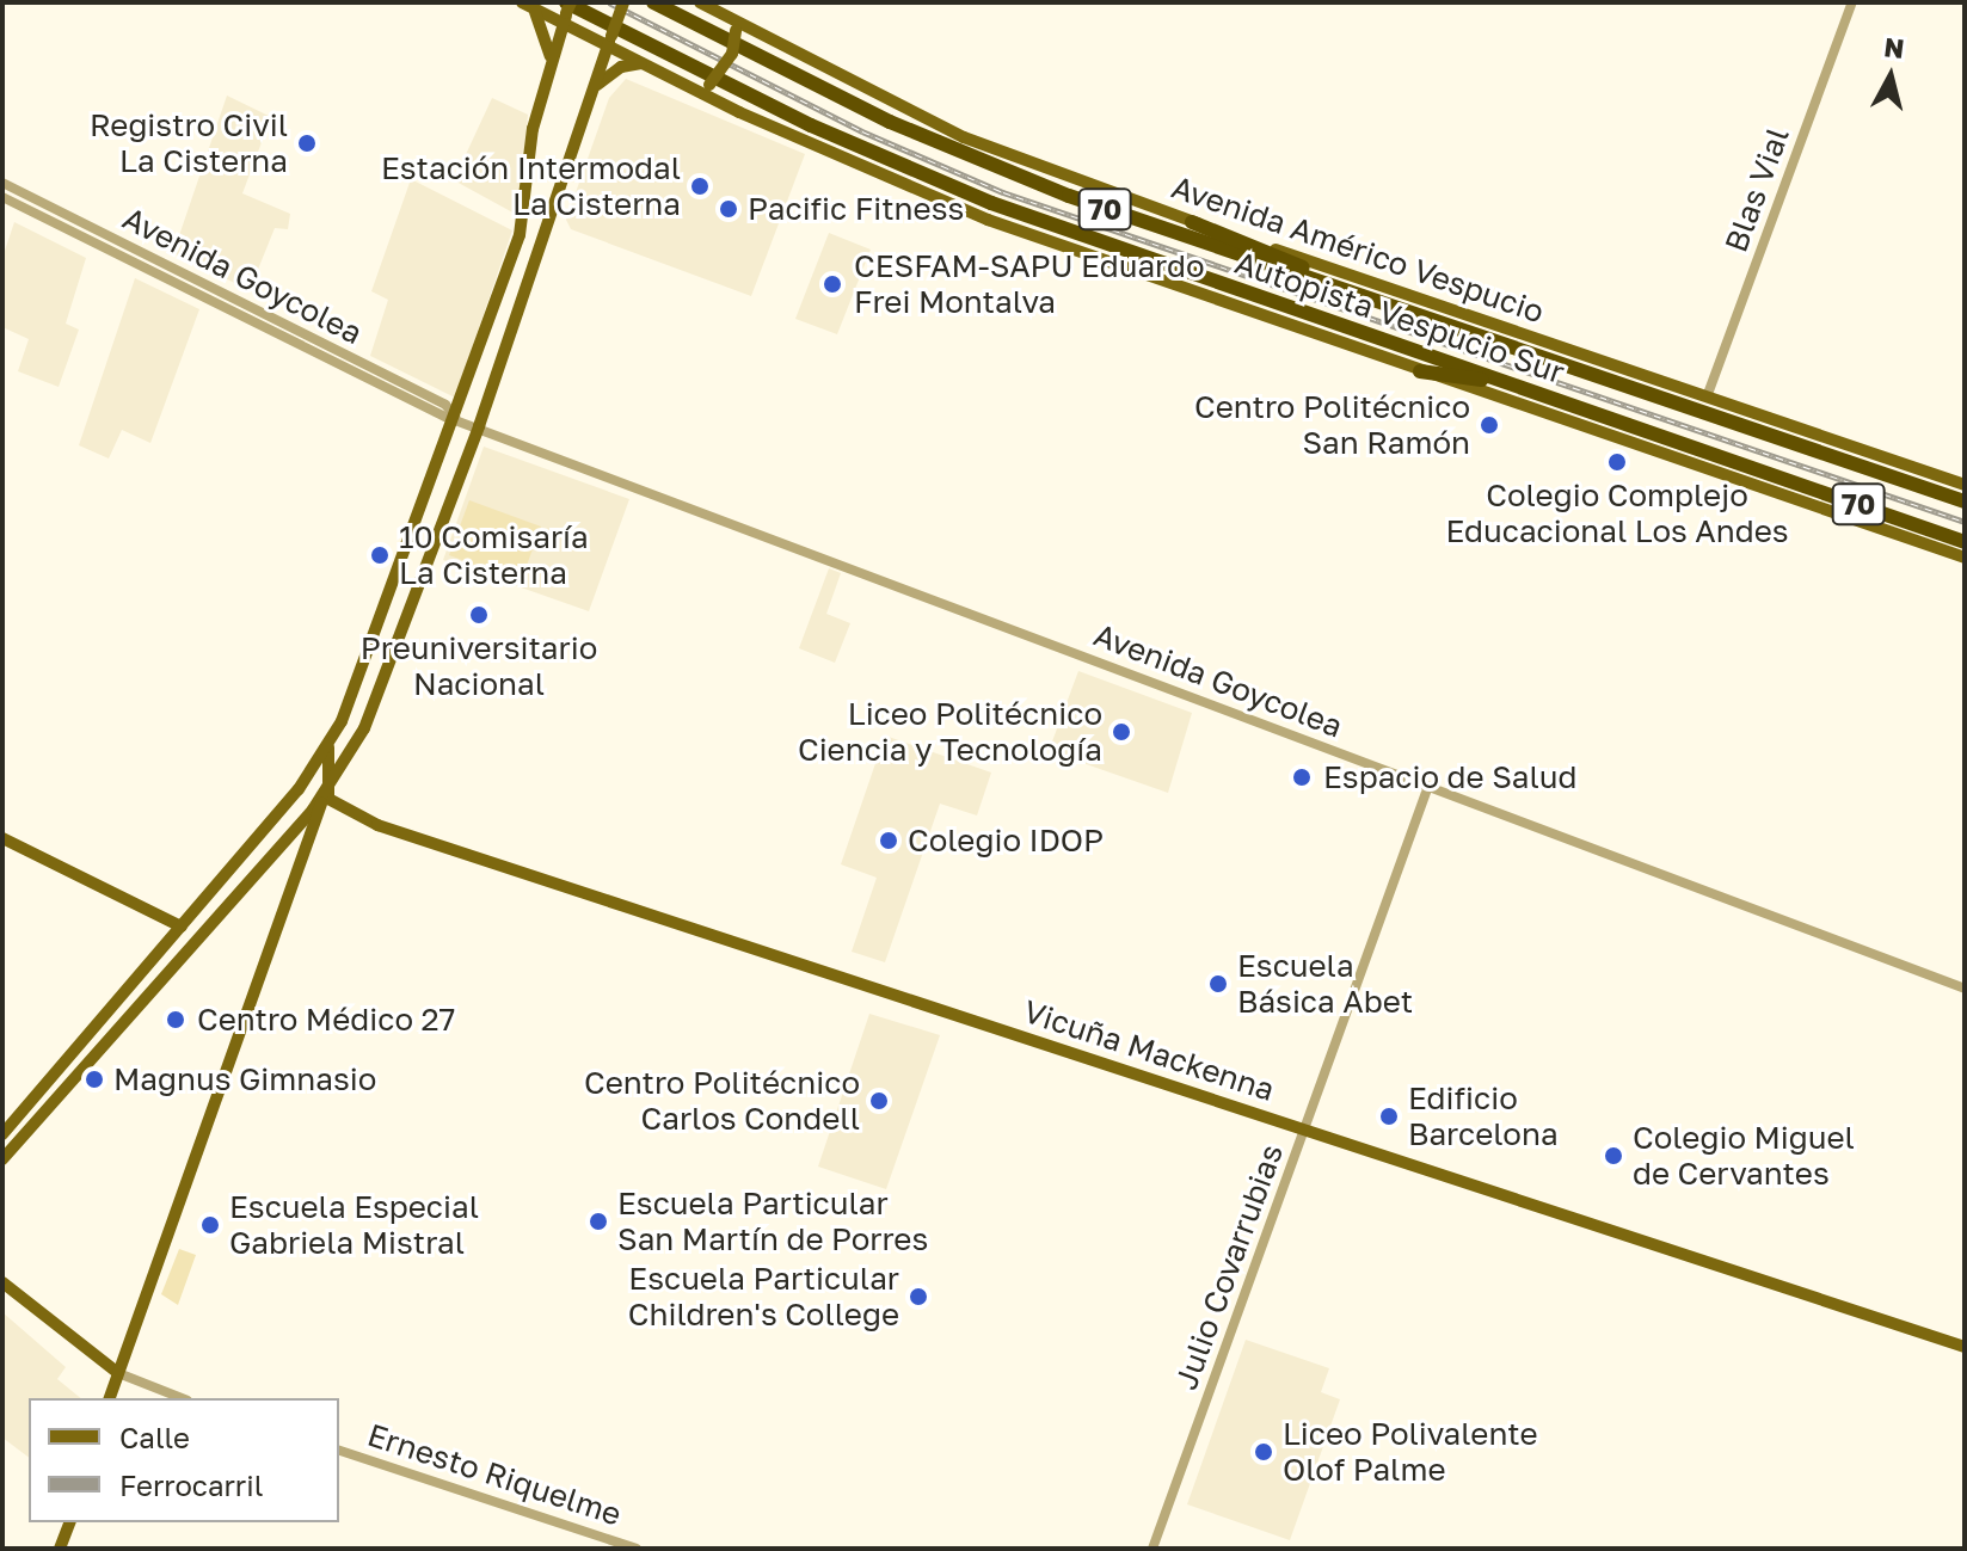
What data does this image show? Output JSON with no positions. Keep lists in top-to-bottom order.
{
  "streets": {
    "highway": ["70", "Autopista Vespucio Sur"],
    "main road": ["Avenida Américo Vespucio", "Vicuña Mackenna"],
    "street": [
      "Blas Vial",
      "Avenida Goycolea",
      "Julio Covarrubias",
      "Ernesto Riquelme"
    ]
  },
  "crossings": [
    ["Blas Vial", "Avenida Américo Vespucio"],
    ["Avenida Goycolea", "Julio Covarrubias"],
    ["Vicuña Mackenna", "Julio Covarrubias"]
  ],
  "places": [
    "Registro Civil La Cisterna",
    "Estación Intermodal La Cisterna",
    "Pacific Fitness",
    "CESFAM-SAPU Eduardo Frei Montalva",
    "Centro Politécnico San Ramón",
    "Colegio Complejo Educacional Los Andes",
    "10 Comisaría La Cisterna",
    "Preuniversitario Nacional",
    "Liceo Politécnico Ciencia y Tecnología",
    "Espacio de Salud",
    "Colegio IDOP",
    "Escuela Básica Abet",
    "Centro Médico 27",
    "Magnus Gimnasio",
    "Centro Politécnico Carlos Condell",
    "Edificio Barcelona",
    "Colegio Miguel de Cervantes",
    "Escuela Particular San Martín de Porres",
    "Escuela Especial Gabriela Mistral",
    "Escuela Particular Children's College",
    "Liceo Polivalente Olof Palme"
  ],
  "legend": ["Calle", "Ferrocarril"],
  "north": "top"
}
